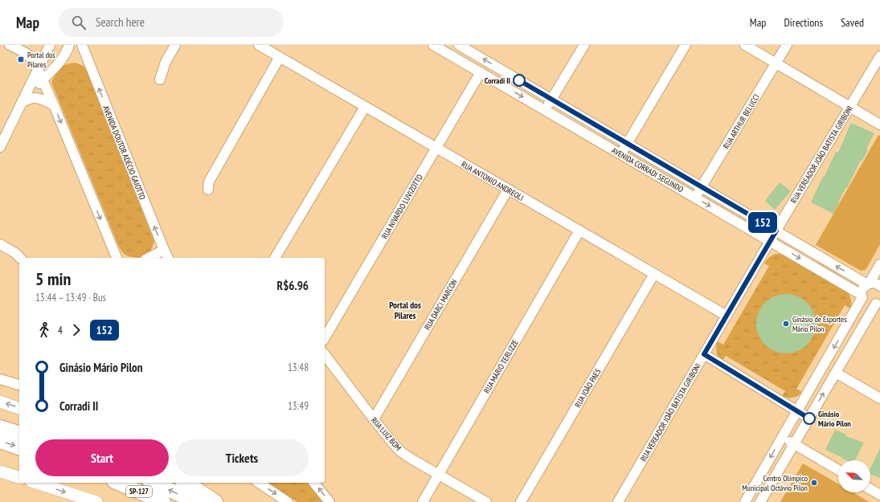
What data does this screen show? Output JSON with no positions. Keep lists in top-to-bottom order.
{
  "streets": {
    "highway": ["SP-127"],
    "street": [
      "RUA ARTHUR BELUCCI",
      "AVENIDA DOUTOR ADÉCIO GAIOTTO",
      "RUA VEREADOR JOÃO BATISTA GIRIBONI",
      "AVENIDA CORRADI SEGUNDO",
      "RUA ANTONIO ANDREOLI",
      "RUA NIVARDO LUVIZOTTO",
      "RUA DARCI MARCON",
      "RUA MÁRIO TERLIZZE",
      "RUA JOÃO PAES",
      "RUA LUIZ BOM"
    ]
  },
  "crossings": [
    ["RUA ARTHUR BELUCCI", "AVENIDA CORRADI SEGUNDO"],
    ["RUA VEREADOR JOÃO BATISTA GIRIBONI", "AVENIDA CORRADI SEGUNDO"],
    ["RUA VEREADOR JOÃO BATISTA GIRIBONI", "RUA ANTONIO ANDREOLI"],
    ["AVENIDA CORRADI SEGUNDO", "RUA NIVARDO LUVIZOTTO"],
    ["RUA ANTONIO ANDREOLI", "RUA NIVARDO LUVIZOTTO"],
    ["RUA ANTONIO ANDREOLI", "RUA DARCI MARCON"],
    ["RUA ANTONIO ANDREOLI", "RUA MÁRIO TERLIZZE"],
    ["RUA ANTONIO ANDREOLI", "RUA JOÃO PAES"],
    ["RUA DARCI MARCON", "RUA LUIZ BOM"],
    ["RUA MÁRIO TERLIZZE", "RUA LUIZ BOM"]
  ],
  "districts": ["Portal dos Pilares"],
  "places": {
    "transit": ["Portal dos Pilares"],
    "other": [
      "Corradi II",
      "Ginásio de Esportes Mário Pilon",
      "Ginásio Mário Pilon",
      "Centro Olímpico Municipal Octávio Pilon"
    ]
  },
  "lines": ["bus line 152"],
  "north": "top left",
  "page": {
    "header": "Map",
    "search": "Search here",
    "nav": ["Map", "Directions", "Saved"],
    "on_map": "152",
    "heading": ["5 min", "13:44 – 13:49 · Bus", "R$6.96"],
    "legs": ["4", "152"],
    "list": [
      {
        "name": "Ginásio Mário Pilon",
        "value": "13:48"
      },
      {
        "name": "Corradi II",
        "value": "13:49"
      }
    ],
    "buttons": ["Start", "Tickets"]
  }
}
